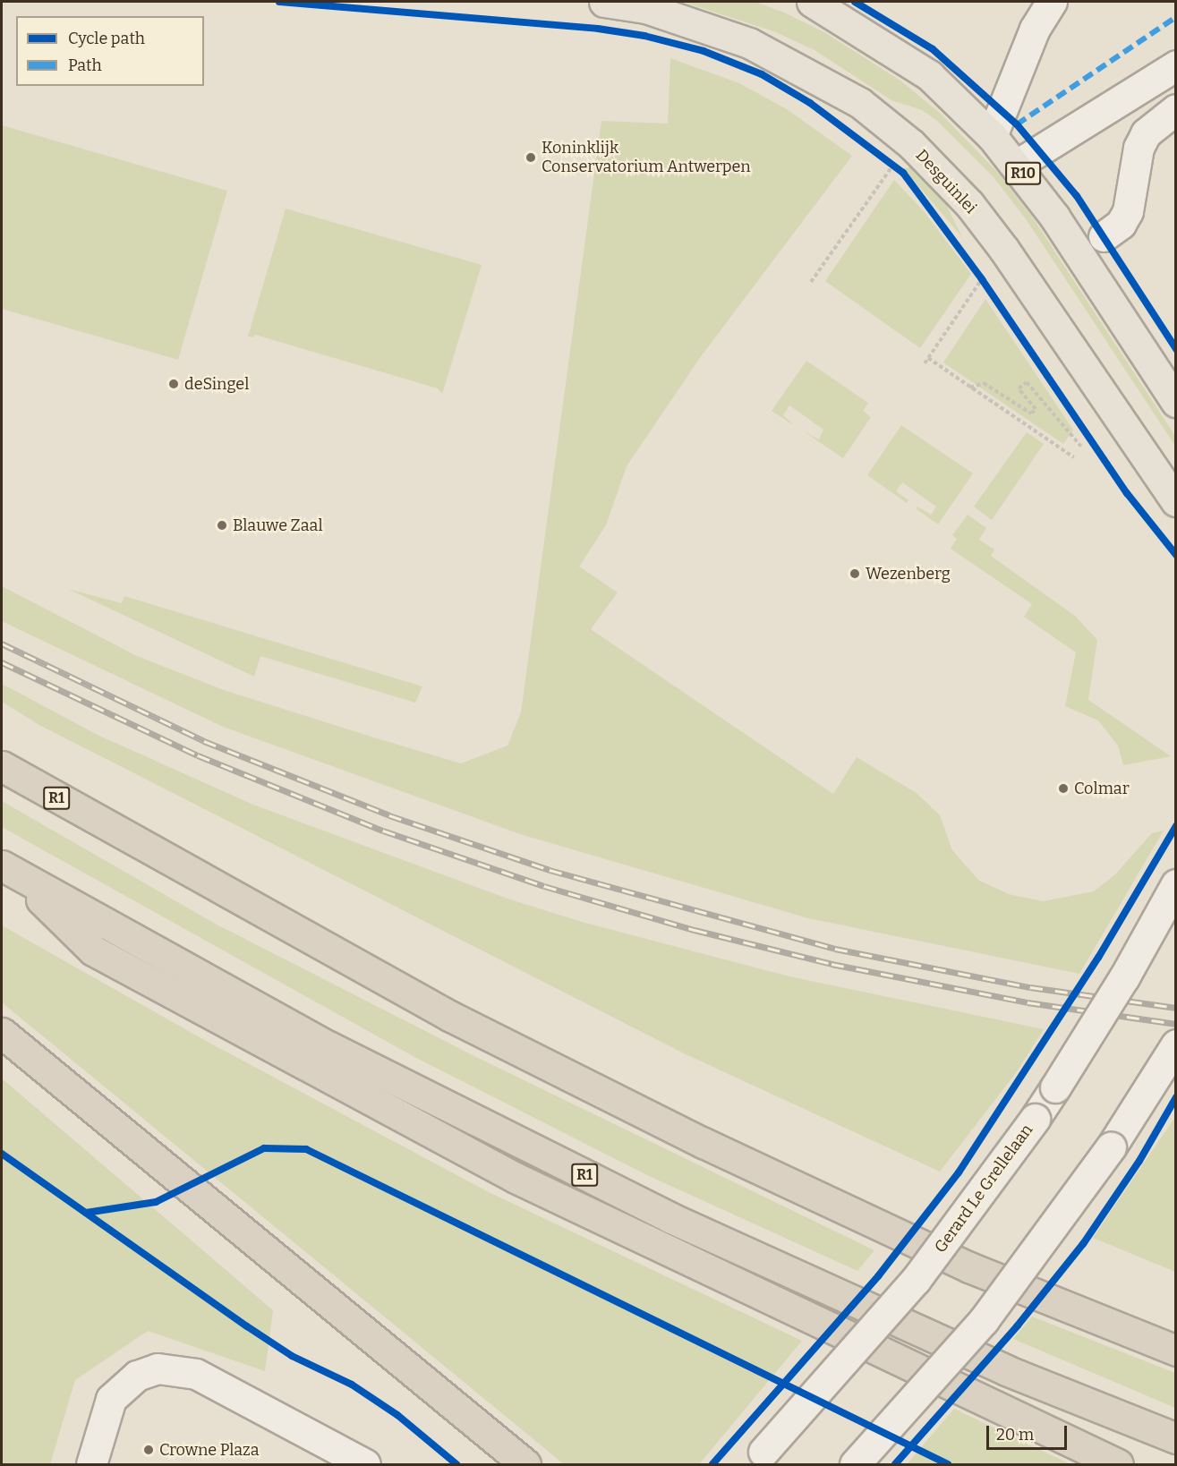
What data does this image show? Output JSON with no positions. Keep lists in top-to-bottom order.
{
  "streets": {
    "highway": ["R1"],
    "main road": ["R10", "Desguinlei"],
    "street": ["Gerard Le Grellelaan"]
  },
  "places": [
    "Koninklijk Conservatorium Antwerpen",
    "deSingel",
    "Blauwe Zaal",
    "Wezenberg",
    "Colmar",
    "Crowne Plaza"
  ],
  "legend": ["Cycle path", "Path"],
  "scale_bar": "20 m"
}
